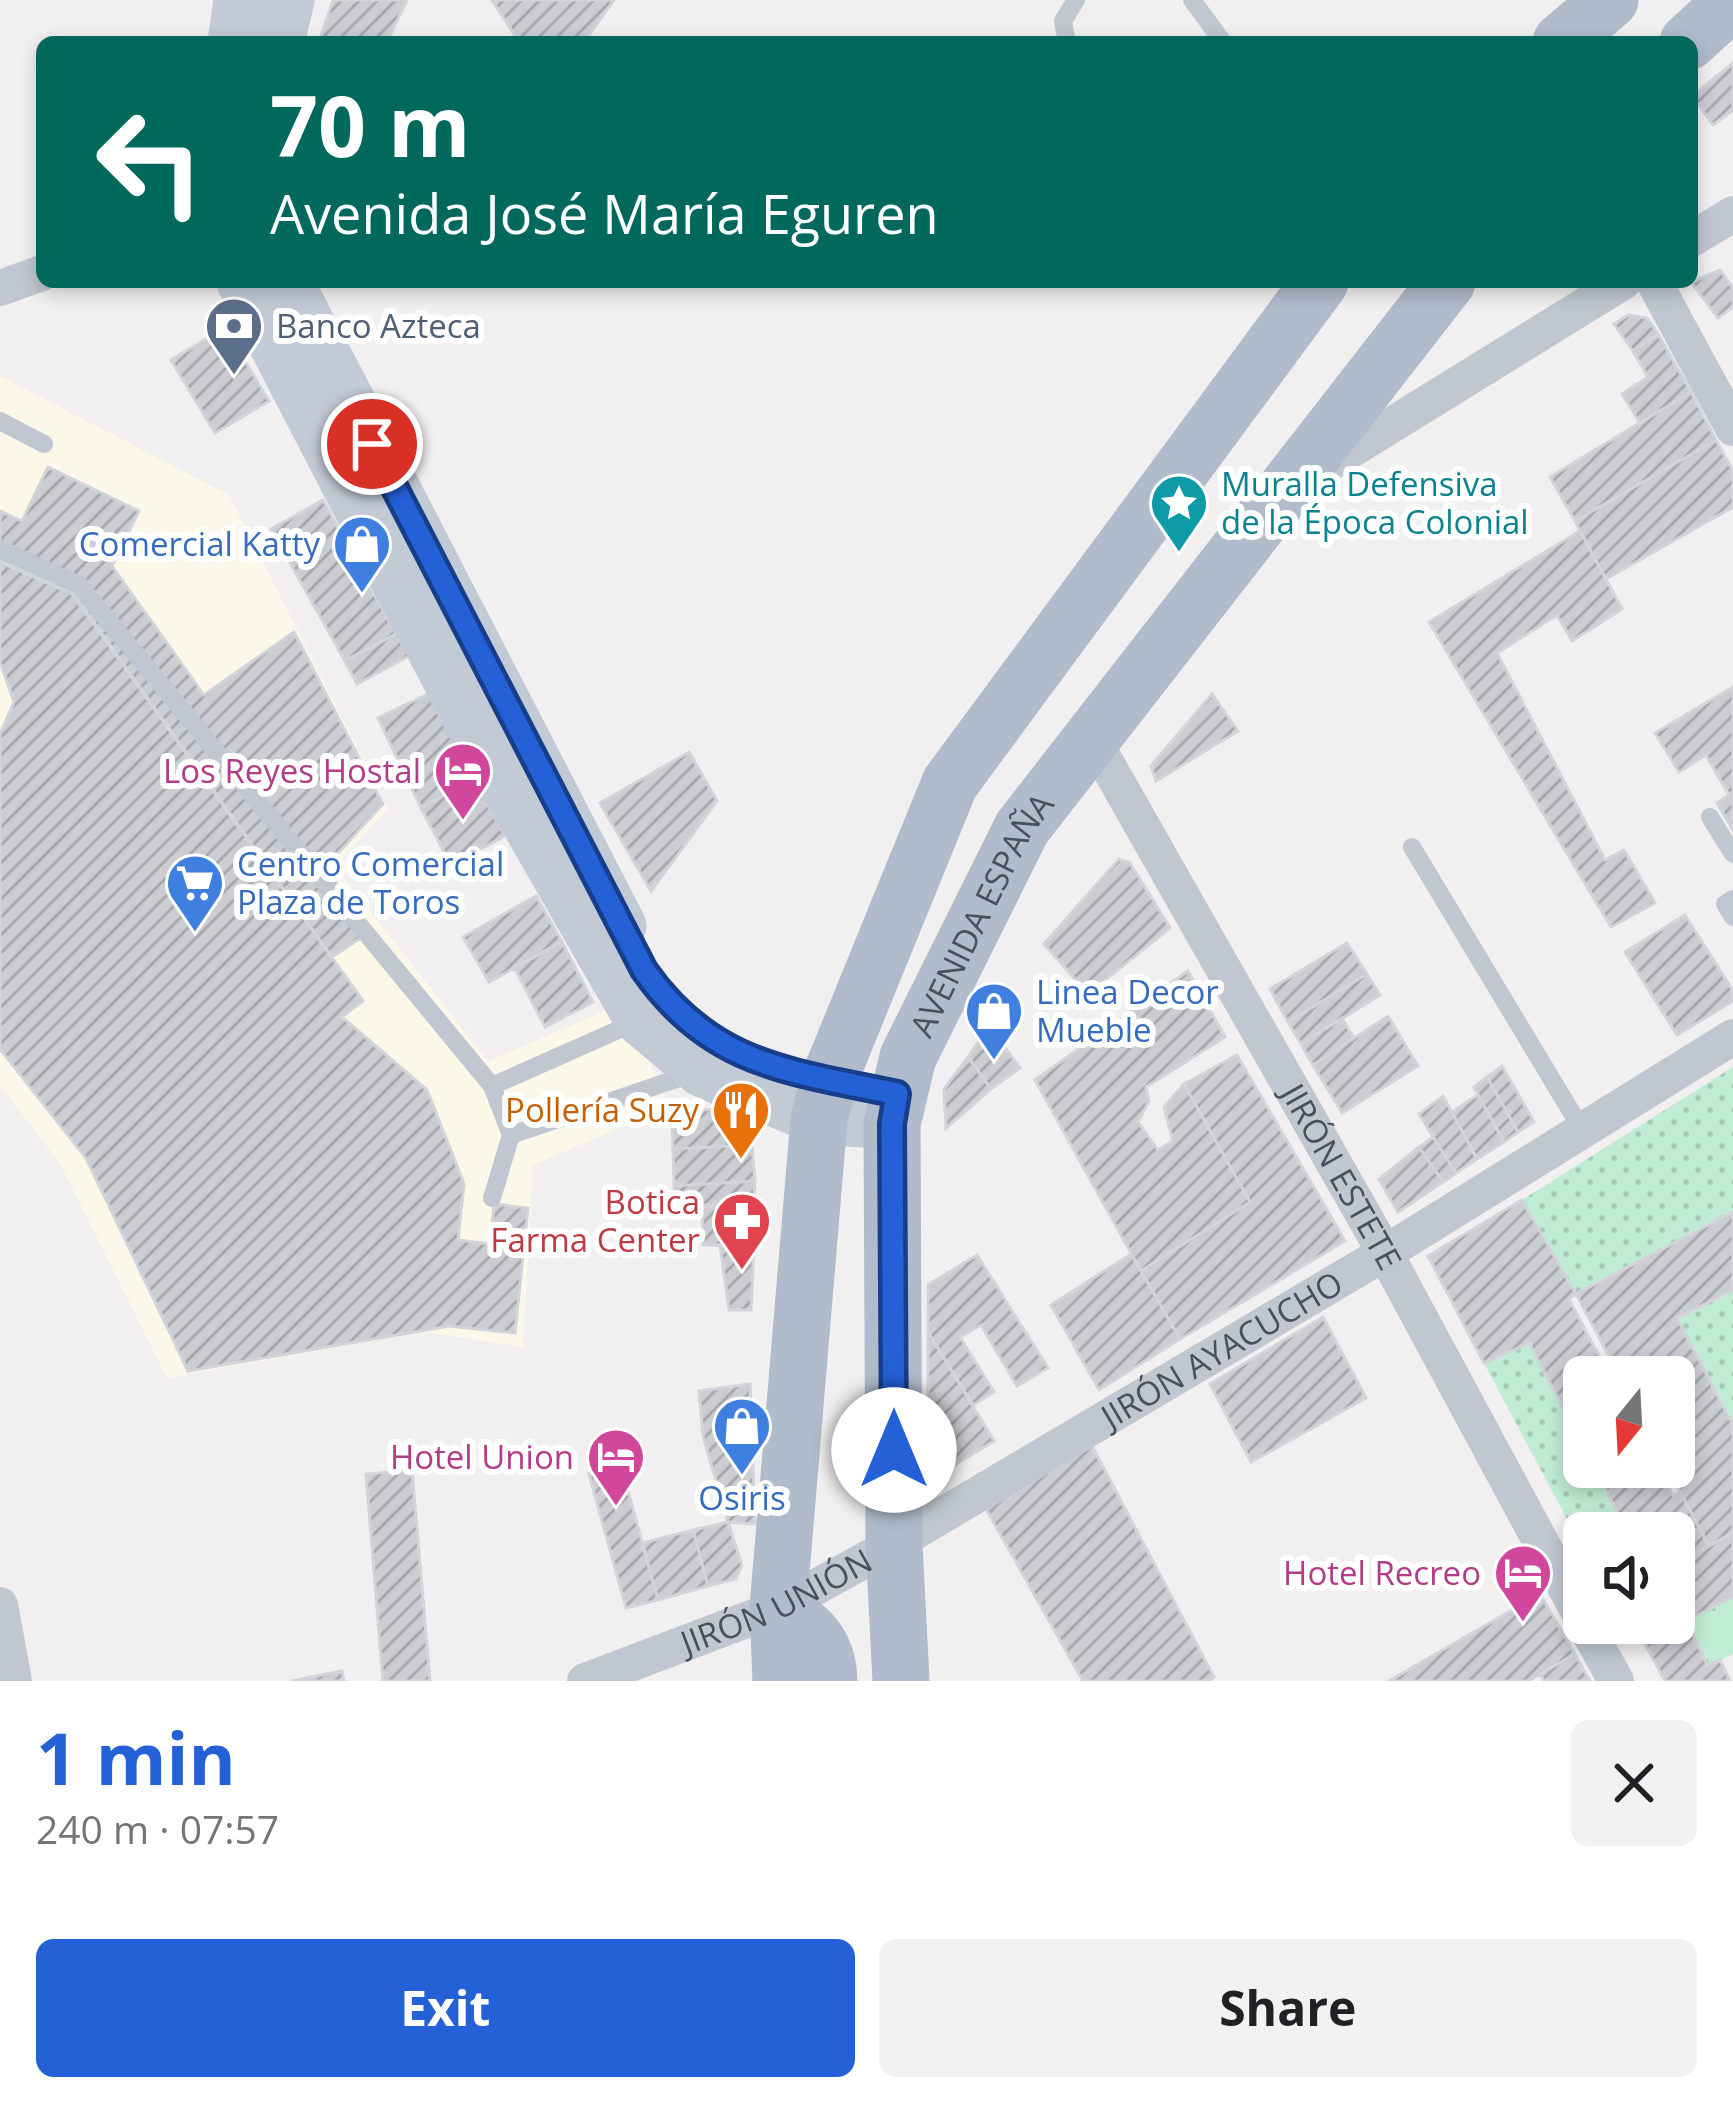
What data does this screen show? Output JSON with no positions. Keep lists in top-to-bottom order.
{
  "streets": {
    "main road": ["AVENIDA ESPAÑA"],
    "street": ["JIRÓN ESTETE", "JIRÓN AYACUCHO", "JIRÓN UNIÓN"]
  },
  "crossings": [
    ["AVENIDA ESPAÑA", "JIRÓN ESTETE"],
    ["AVENIDA ESPAÑA", "JIRÓN AYACUCHO"],
    ["AVENIDA ESPAÑA", "JIRÓN UNIÓN"],
    ["JIRÓN ESTETE", "JIRÓN AYACUCHO"],
    ["JIRÓN AYACUCHO", "JIRÓN UNIÓN"]
  ],
  "places": {
    "bank": ["Banco Azteca"],
    "place": ["Muralla Defensiva de la Época Colonial"],
    "shop": ["Comercial Katty", "Linea Decor Mueble", "Osiris"],
    "hotel": ["Los Reyes Hostal", "Hotel Union", "Hotel Recreo"],
    "supermarket": ["Centro Comercial Plaza de Toros"],
    "restaurant": ["Pollería Suzy"],
    "pharmacy": ["Botica Farma Center"]
  },
  "north": "bottom",
  "page": {
    "turn": ["70 m", "Avenida José María Eguren"],
    "heading": ["1 min", "240 m · 07:57"],
    "buttons": ["Exit", "Share"]
  }
}
